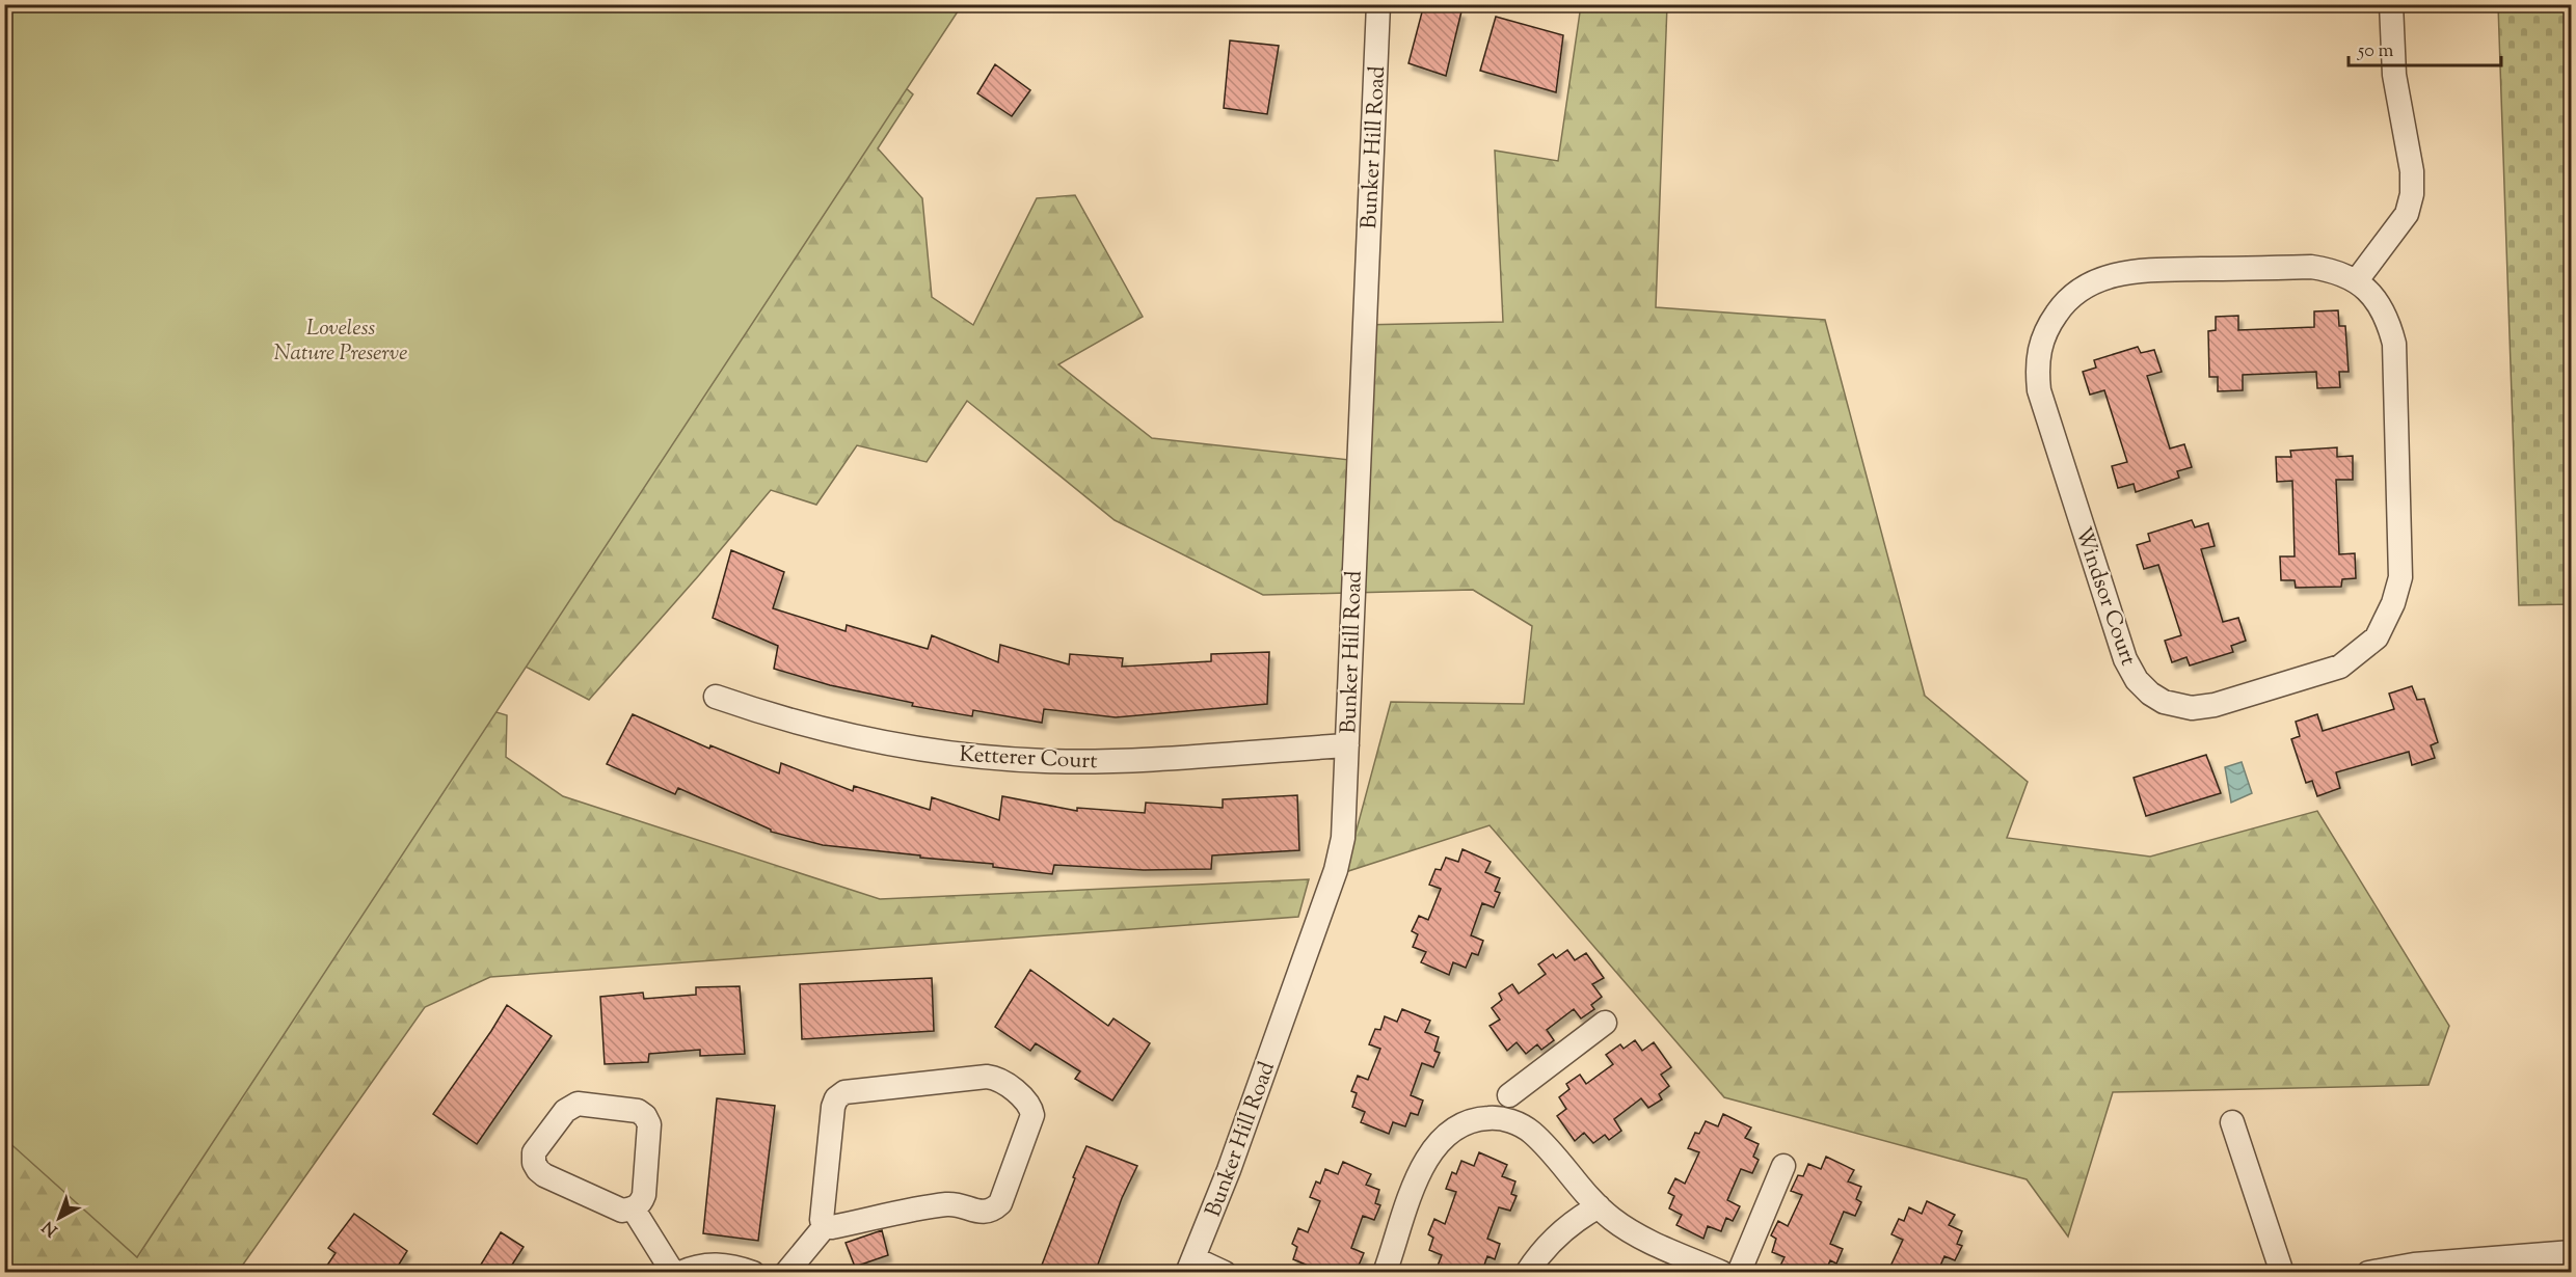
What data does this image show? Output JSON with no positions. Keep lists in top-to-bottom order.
{
  "streets": {
    "street": ["Bunker Hill Road", "Windsor Court", "Ketterer Court"]
  },
  "crossings": [
    ["Bunker Hill Road", "Ketterer Court"]
  ],
  "parks": ["Loveless Nature Preserve"],
  "scale_bar": "50 m",
  "north": "bottom left"
}
